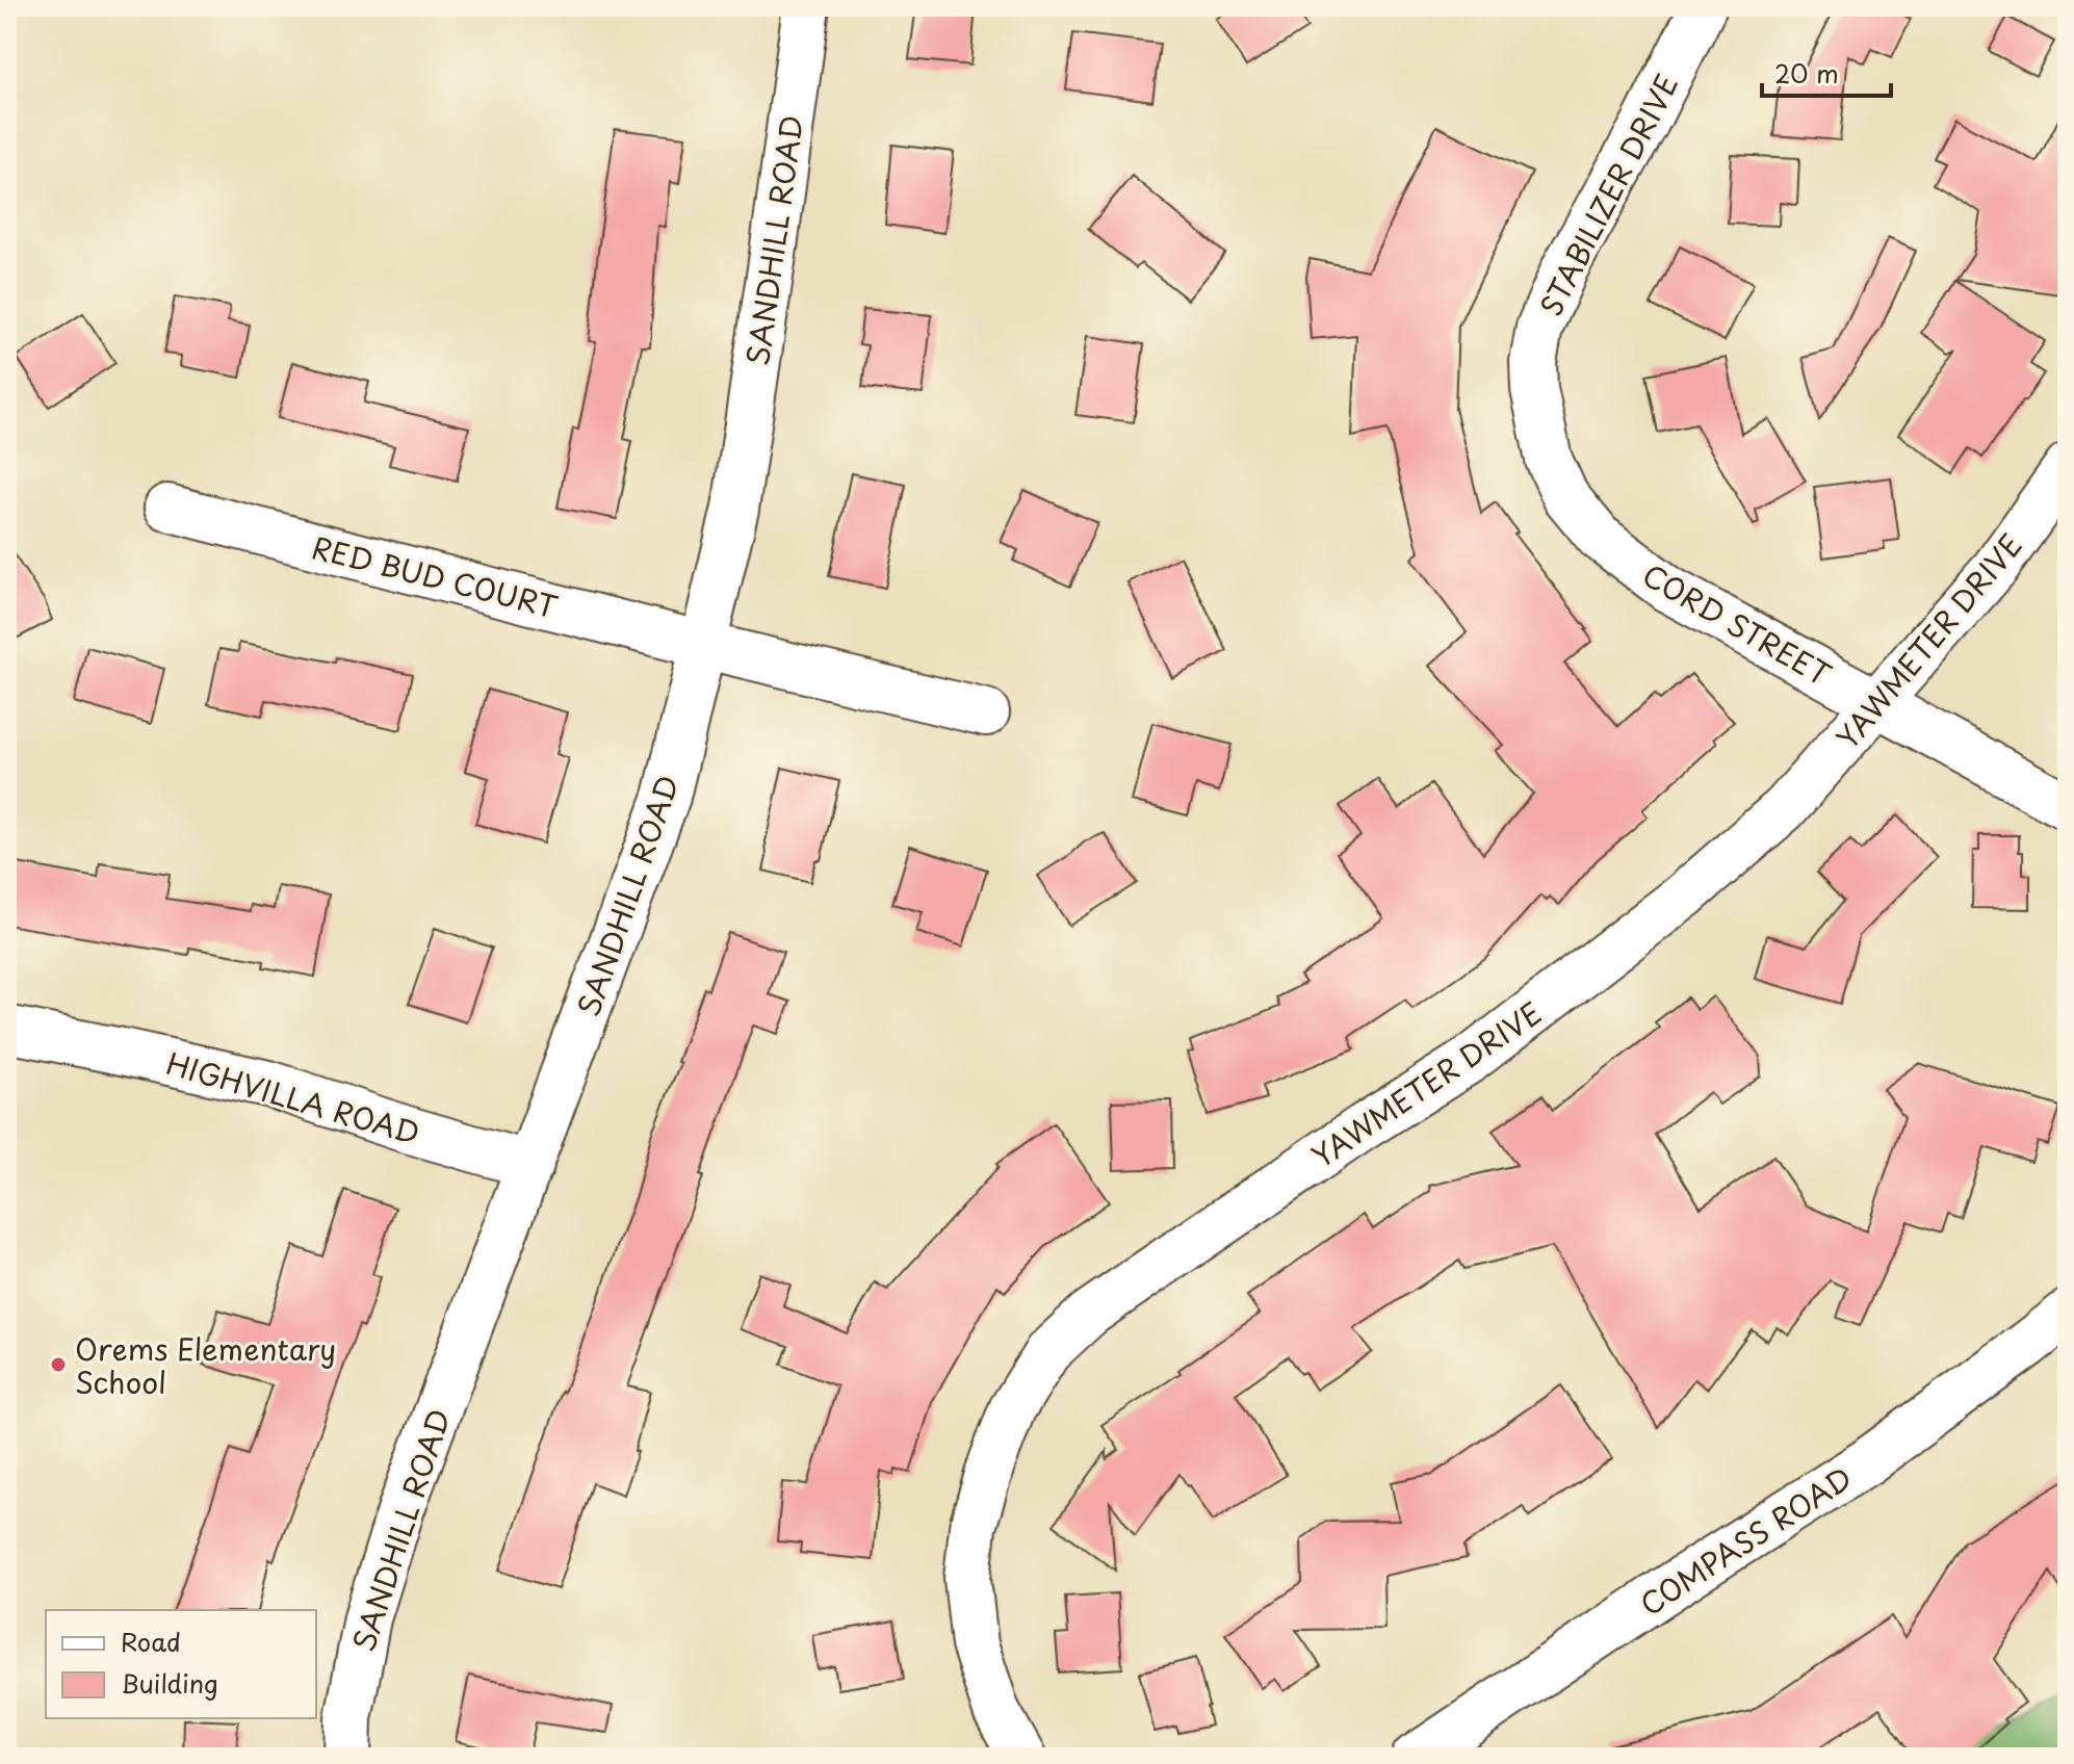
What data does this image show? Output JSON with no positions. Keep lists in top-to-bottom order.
{
  "streets": {
    "street": [
      "STABILIZER DRIVE",
      "SANDHILL ROAD",
      "RED BUD COURT",
      "CORD STREET",
      "YAWMETER DRIVE",
      "HIGHVILLA ROAD",
      "COMPASS ROAD"
    ]
  },
  "crossings": [
    ["STABILIZER DRIVE", "CORD STREET"],
    ["SANDHILL ROAD", "RED BUD COURT"],
    ["SANDHILL ROAD", "HIGHVILLA ROAD"],
    ["CORD STREET", "YAWMETER DRIVE"]
  ],
  "places": ["Orems Elementary School"],
  "legend": ["Road", "Building"],
  "scale_bar": "20 m"
}
